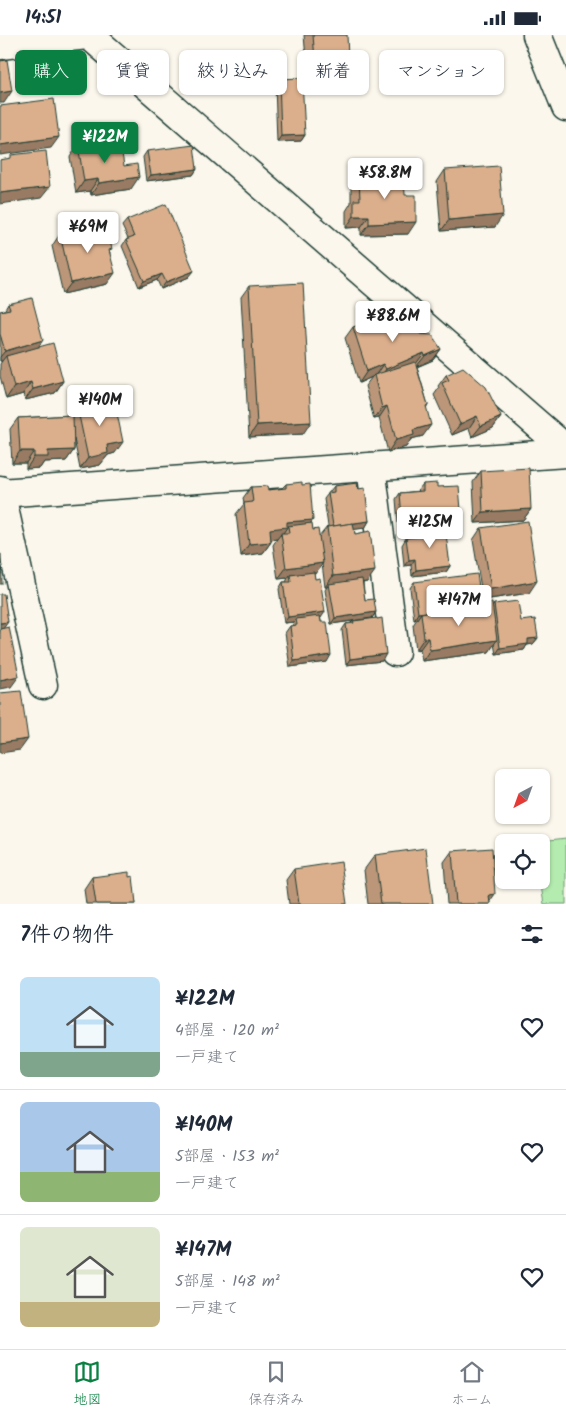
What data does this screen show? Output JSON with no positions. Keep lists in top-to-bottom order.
{
  "north": "bottom left",
  "page": {
    "status": "14:51",
    "chip": [
      "購入",
      "賃貸",
      "絞り込み",
      "新着",
      "マンション"
    ],
    "price": [
      "¥122M",
      "¥58.8M",
      "¥69M",
      "¥88.6M",
      "¥140M",
      "¥125M",
      "¥147M"
    ],
    "heading": "7件の物件",
    "list": [
      {
        "name": "¥122M",
        "note": "4部屋 · 120 m² · 一戸建て"
      },
      {
        "name": "¥140M",
        "note": "5部屋 · 153 m² · 一戸建て"
      },
      {
        "name": "¥147M",
        "note": "5部屋 · 148 m² · 一戸建て"
      }
    ],
    "tabs": ["地図", "保存済み", "ホーム"]
  }
}
